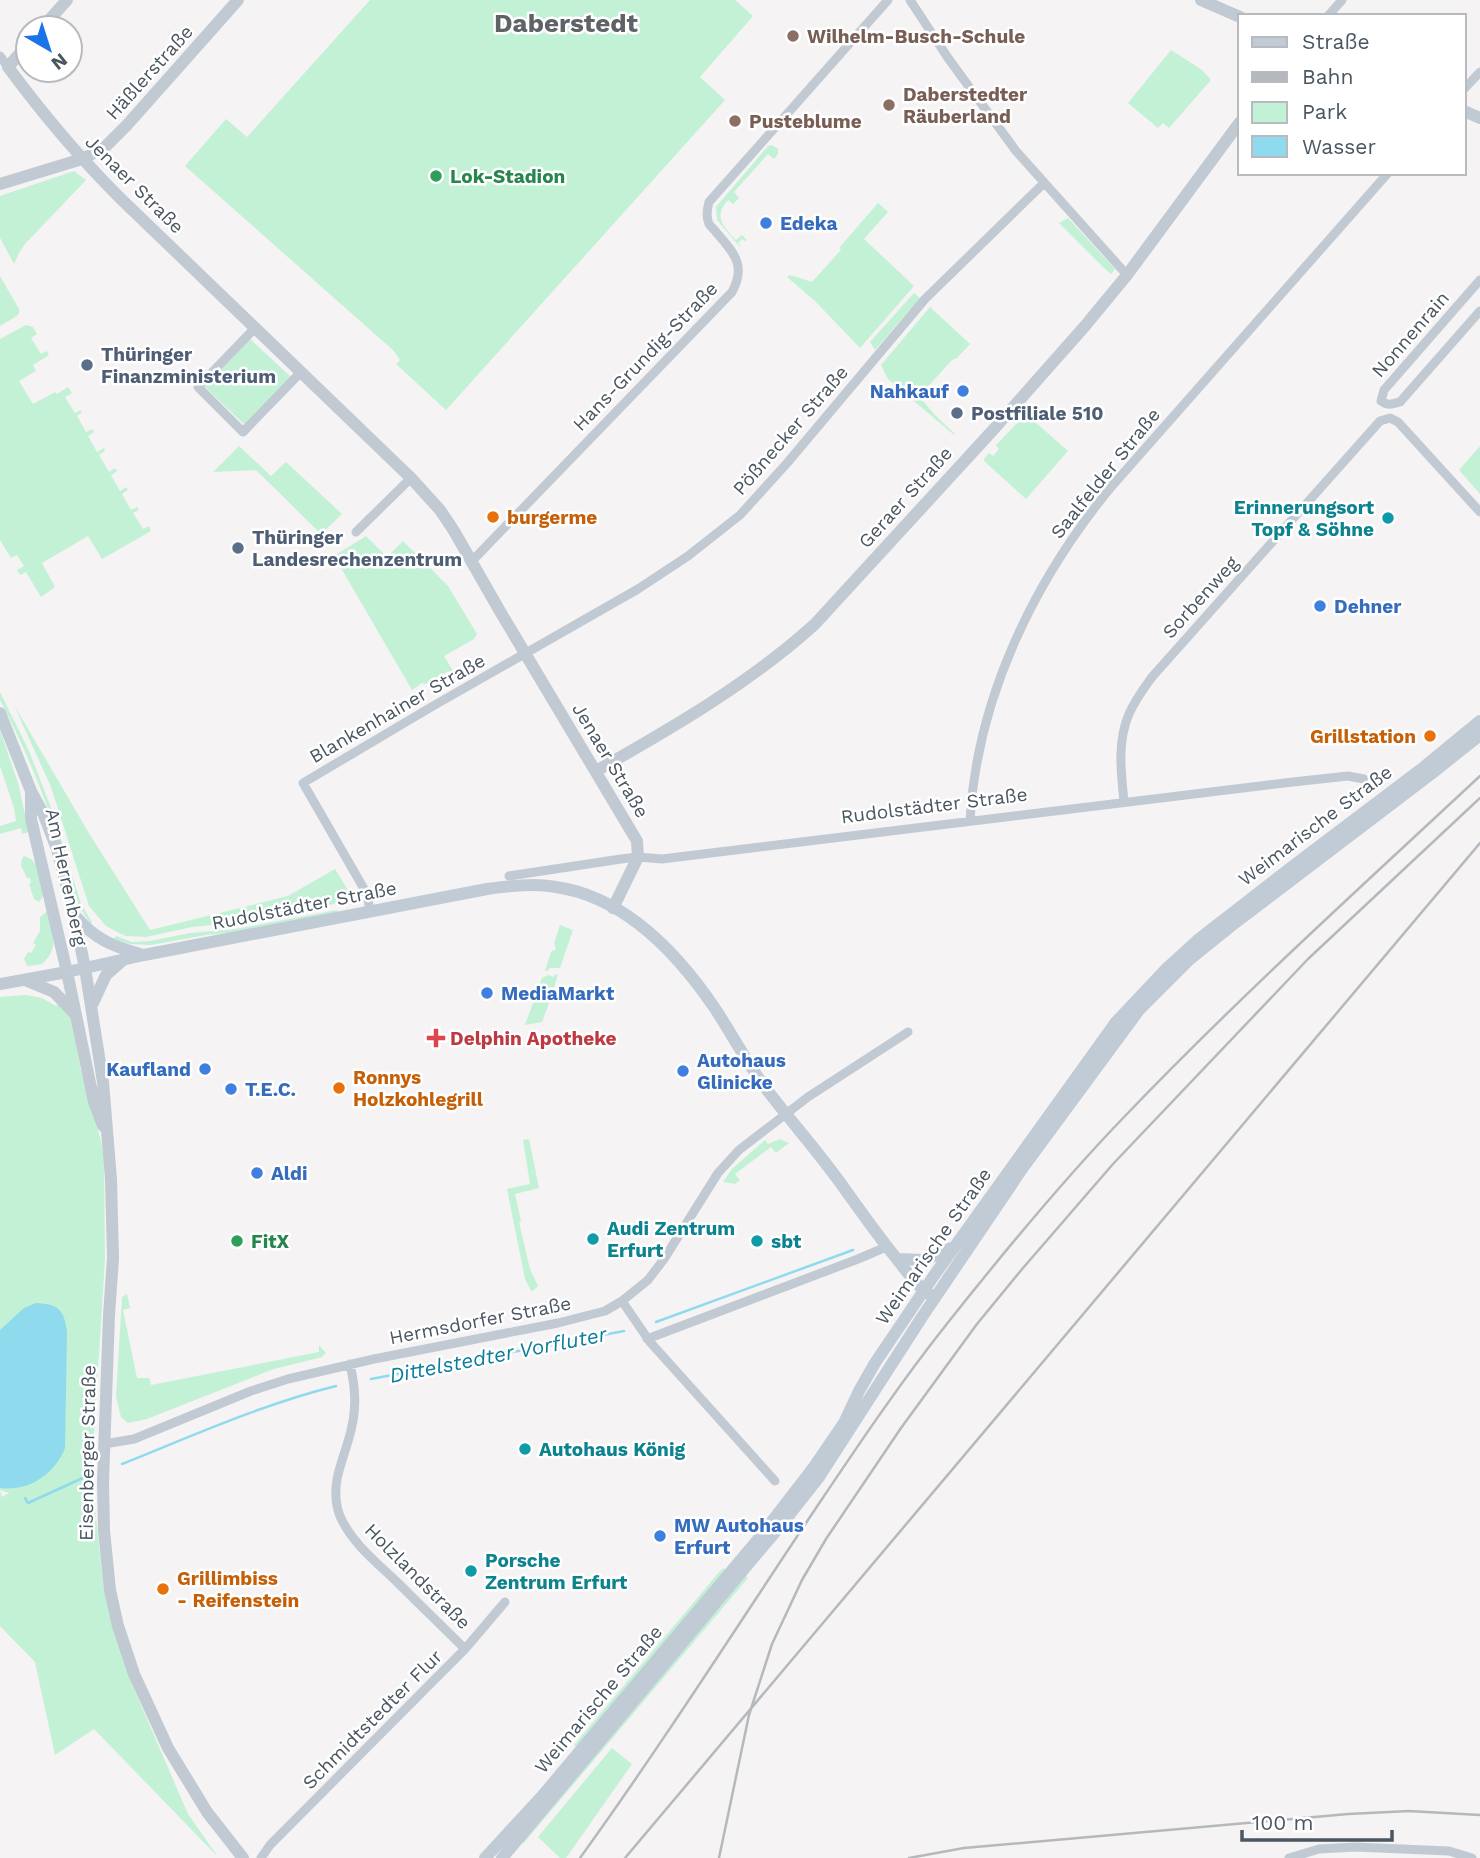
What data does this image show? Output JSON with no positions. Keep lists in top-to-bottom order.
{
  "streets": {
    "main road": ["Rudolstädter Straße", "Weimarische Straße", "Am Herrenberg"],
    "street": [
      "Häßlerstraße",
      "Jenaer Straße",
      "Nonnenrain",
      "Hans-Grundig-Straße",
      "Pößnecker Straße",
      "Saalfelder Straße",
      "Geraer Straße",
      "Sorbenweg",
      "Blankenhainer Straße",
      "Hermsdorfer Straße",
      "Eisenberger Straße",
      "Holzlandstraße",
      "Schmidtstedter Flur"
    ]
  },
  "crossings": [
    ["Häßlerstraße", "Jenaer Straße"],
    ["Jenaer Straße", "Hans-Grundig-Straße"],
    ["Jenaer Straße", "Pößnecker Straße"],
    ["Jenaer Straße", "Geraer Straße"],
    ["Jenaer Straße", "Blankenhainer Straße"],
    ["Jenaer Straße", "Rudolstädter Straße"],
    ["Pößnecker Straße", "Blankenhainer Straße"],
    ["Saalfelder Straße", "Rudolstädter Straße"],
    ["Sorbenweg", "Rudolstädter Straße"],
    ["Blankenhainer Straße", "Rudolstädter Straße"],
    ["Rudolstädter Straße", "Am Herrenberg"],
    ["Rudolstädter Straße", "Eisenberger Straße"],
    ["Am Herrenberg", "Eisenberger Straße"],
    ["Hermsdorfer Straße", "Eisenberger Straße"],
    ["Hermsdorfer Straße", "Holzlandstraße"],
    ["Holzlandstraße", "Schmidtstedter Flur"]
  ],
  "districts": ["Daberstedt"],
  "water": ["Dittelstedter Vorfluter"],
  "places": {
    "other": [
      "Wilhelm-Busch-Schule",
      "Daberstedter Räuberland",
      "Pusteblume",
      "Lok-Stadion",
      "Edeka",
      "Thüringer Finanzministerium",
      "Nahkauf",
      "Postfiliale 510",
      "burgerme",
      "Erinnerungsort Topf & Söhne",
      "Thüringer Landesrechenzentrum",
      "Dehner",
      "Grillstation",
      "MediaMarkt",
      "Kaufland",
      "Autohaus Glinicke",
      "Ronnys Holzkohlegrill",
      "T.E.C.",
      "Aldi",
      "Audi Zentrum Erfurt",
      "FitX",
      "sbt",
      "Autohaus König",
      "MW Autohaus Erfurt",
      "Porsche Zentrum Erfurt",
      "Grillimbiss - Reifenstein"
    ],
    "health": ["Delphin Apotheke"]
  },
  "legend": [
    "Straße",
    "Bahn",
    "Park",
    "Wasser"
  ],
  "scale_bar": "100 m",
  "north": "bottom right"
}
